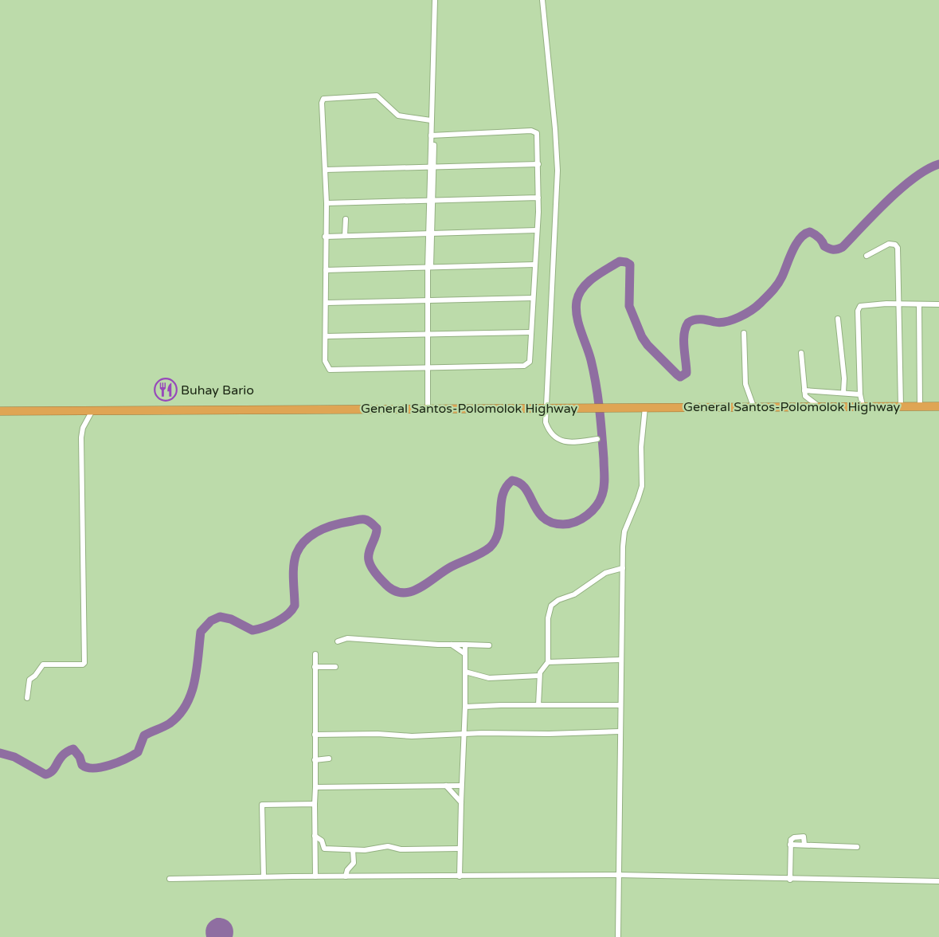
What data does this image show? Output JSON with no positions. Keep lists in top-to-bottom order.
{
  "streets": {
    "highway": ["General Santos-Polomolok Highway"]
  },
  "places": {
    "restaurant": ["Buhay Bario"]
  }
}
